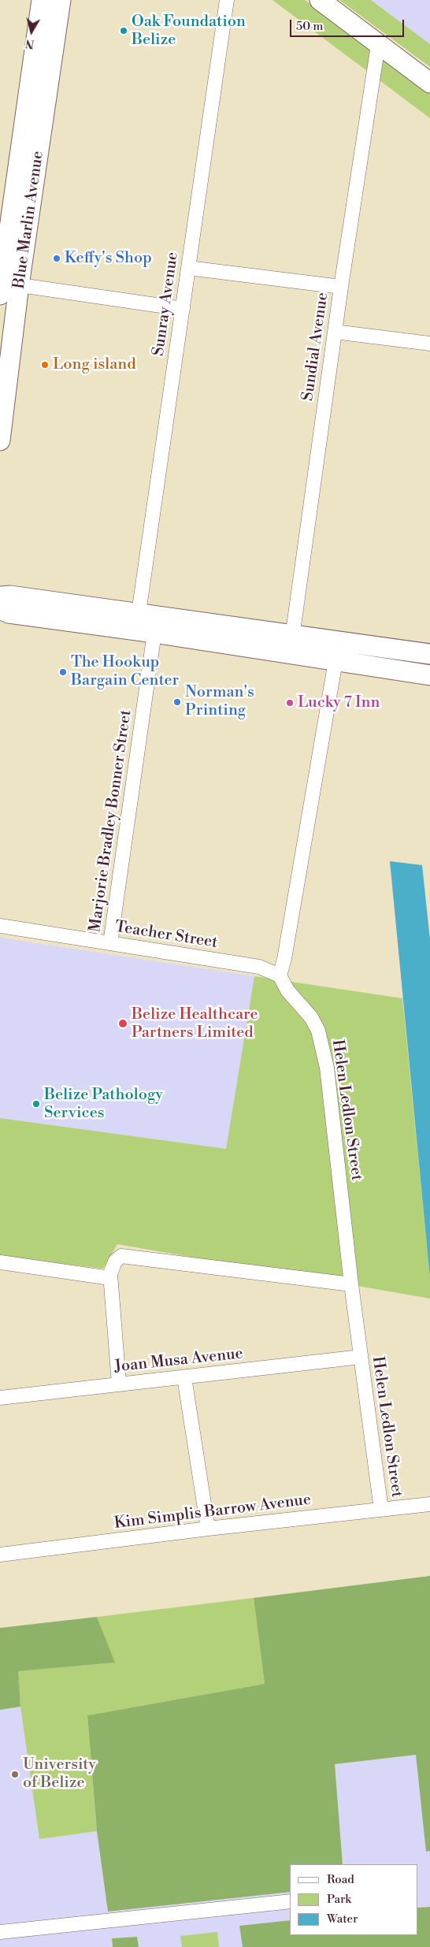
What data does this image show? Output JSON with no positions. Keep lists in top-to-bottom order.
{
  "streets": {
    "street": [
      "Blue Marlin Avenue",
      "Sunray Avenue",
      "Sundial Avenue",
      "Marjorie Bradley Bonner Street",
      "Teacher Street",
      "Helen Ledlon Street",
      "Joan Musa Avenue",
      "Kim Simplis Barrow Avenue"
    ]
  },
  "crossings": [
    ["Marjorie Bradley Bonner Street", "Teacher Street"],
    ["Teacher Street", "Helen Ledlon Street"],
    ["Helen Ledlon Street", "Joan Musa Avenue"],
    ["Helen Ledlon Street", "Kim Simplis Barrow Avenue"]
  ],
  "places": [
    "Oak Foundation Belize",
    "Keffy's Shop",
    "Long island",
    "The Hookup Bargain Center",
    "Norman's Printing",
    "Lucky 7 Inn",
    "Belize Healthcare Partners Limited",
    "Belize Pathology Services",
    "University of Belize"
  ],
  "legend": ["Road", "Park", "Water"],
  "scale_bar": "50 m",
  "north": "bottom"
}
